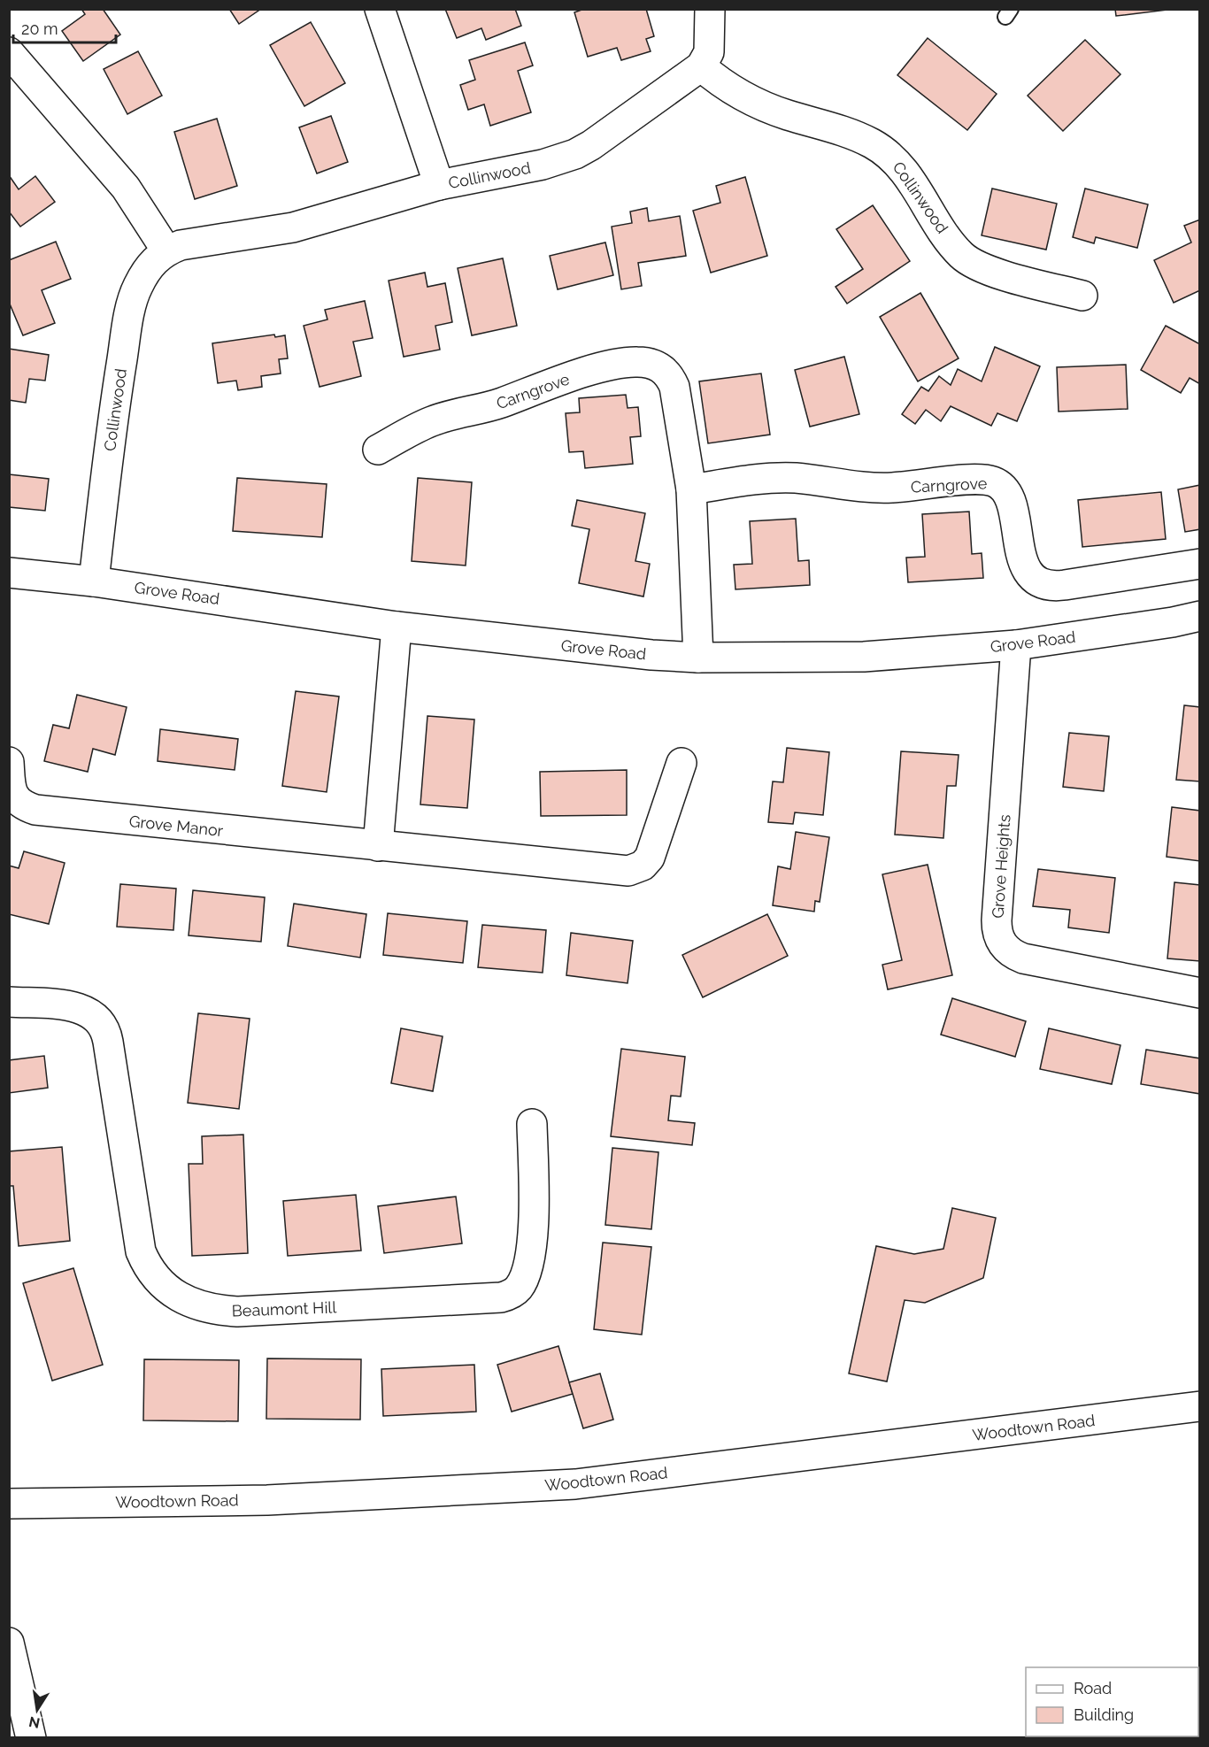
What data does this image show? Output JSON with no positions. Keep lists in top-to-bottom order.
{
  "streets": {
    "street": [
      "Collinwood",
      "Carngrove",
      "Grove Road",
      "Grove Manor",
      "Grove Heights",
      "Beaumont Hill",
      "Woodtown Road"
    ]
  },
  "crossings": [
    ["Collinwood", "Grove Road"],
    ["Carngrove", "Grove Road"],
    ["Grove Road", "Grove Heights"]
  ],
  "legend": ["Road", "Building"],
  "scale_bar": "20 m",
  "north": "bottom"
}
